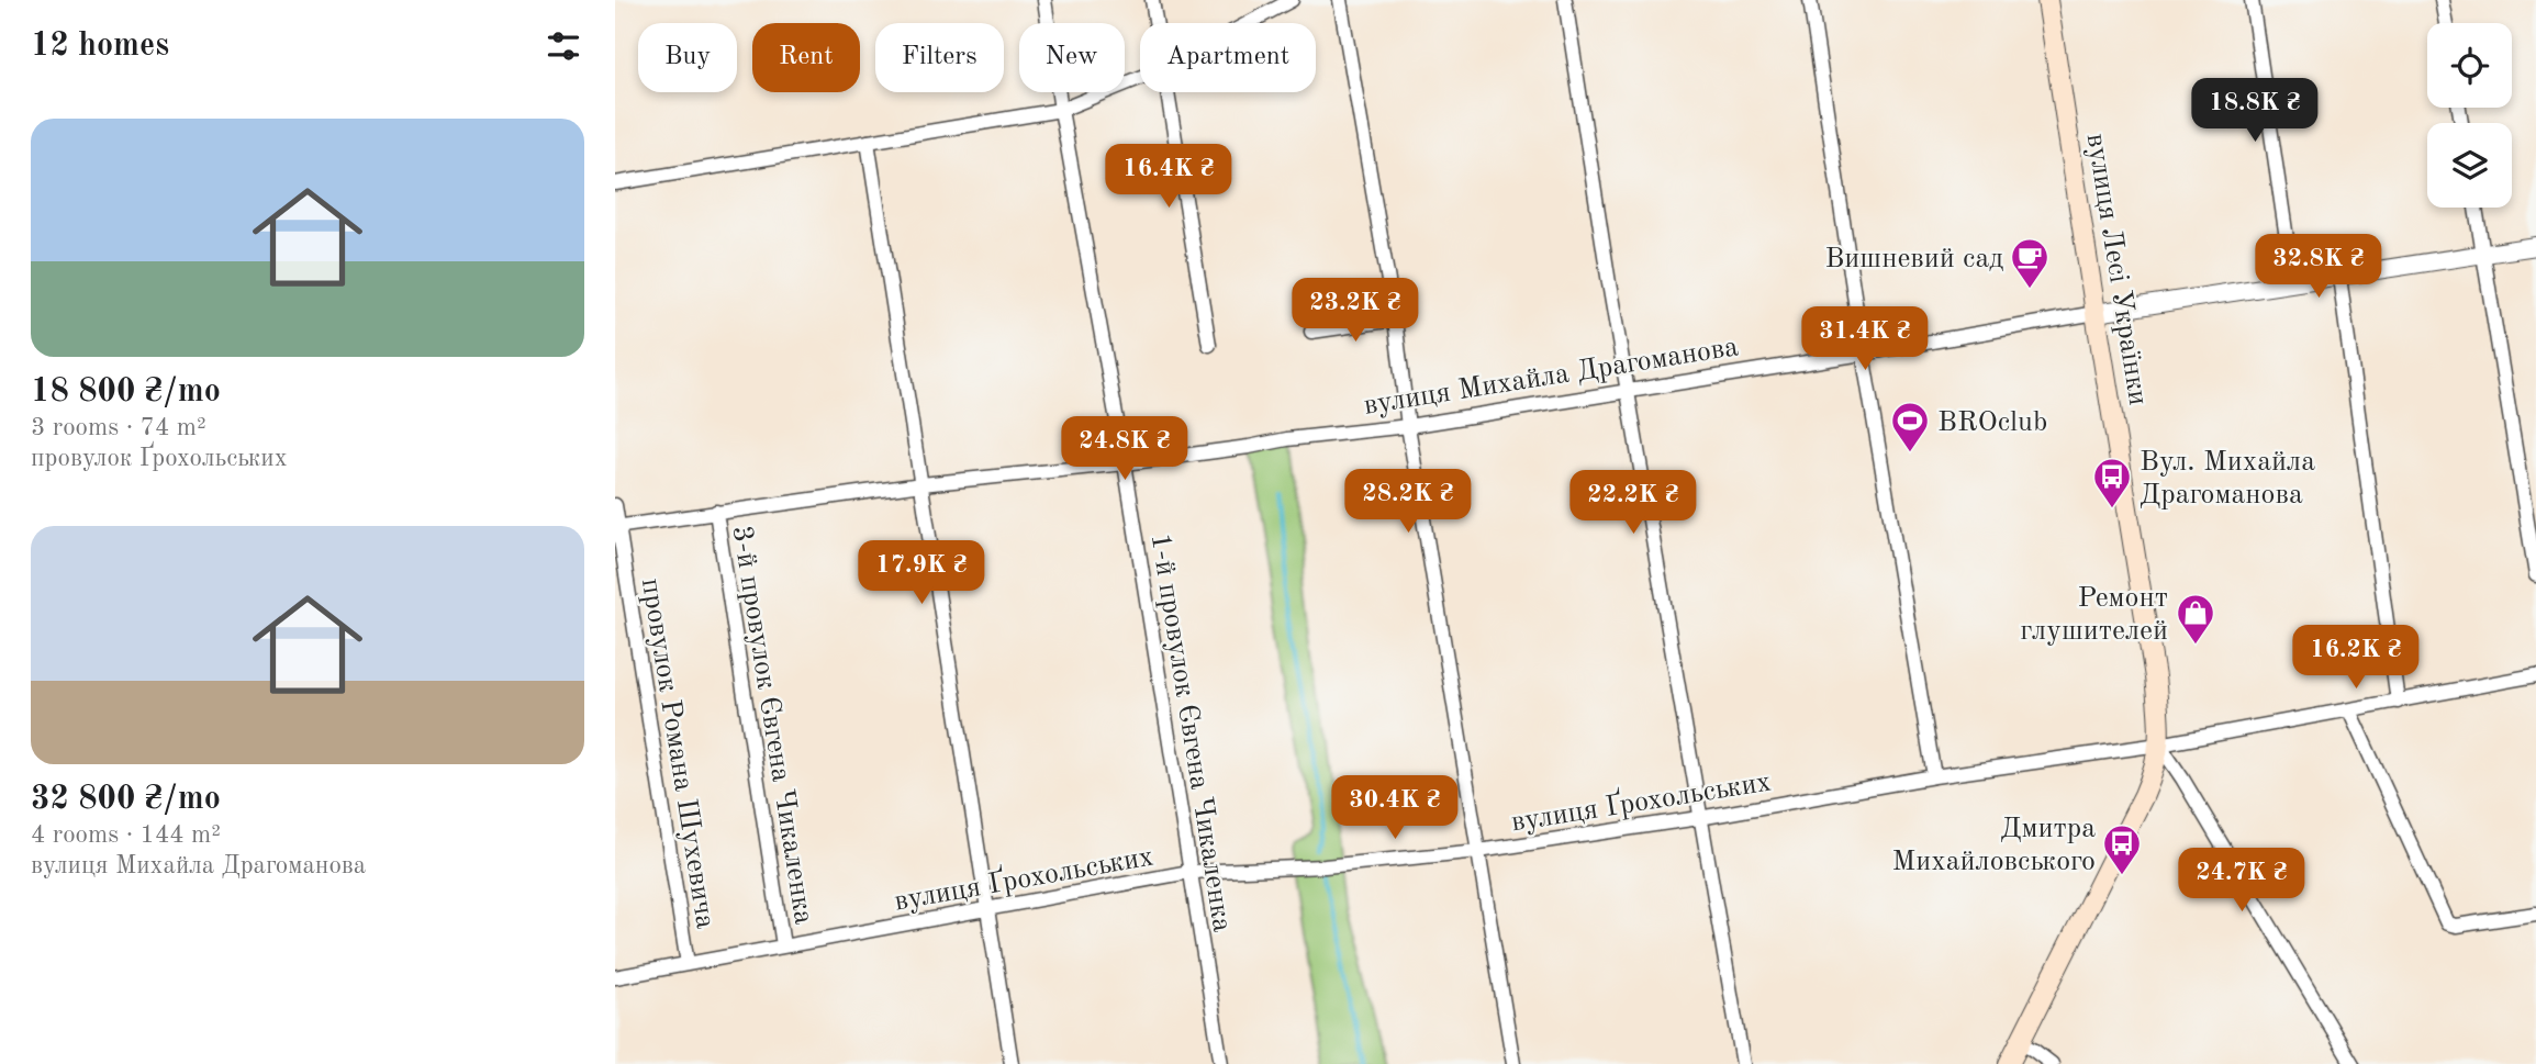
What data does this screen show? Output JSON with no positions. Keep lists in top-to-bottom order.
{
  "streets": {
    "main road": ["вулиця Лесі Українки"],
    "street": [
      "вулиця Михайла Драгоманова",
      "3-й провулок Євгена Чикаленка",
      "1-й провулок Євгена Чикаленка",
      "провулок Романа Шухевича",
      "вулиця Ґрохольських"
    ]
  },
  "crossings": [
    ["вулиця Лесі Українки", "вулиця Михайла Драгоманова"],
    ["вулиця Лесі Українки", "вулиця Ґрохольських"],
    ["вулиця Михайла Драгоманова", "3-й провулок Євгена Чикаленка"],
    ["вулиця Михайла Драгоманова", "1-й провулок Євгена Чикаленка"],
    ["вулиця Михайла Драгоманова", "провулок Романа Шухевича"],
    ["3-й провулок Євгена Чикаленка", "вулиця Ґрохольських"],
    ["1-й провулок Євгена Чикаленка", "вулиця Ґрохольських"],
    ["провулок Романа Шухевича", "вулиця Ґрохольських"]
  ],
  "places": {
    "cafe": ["Вишневий сад"],
    "sports": ["BROclub"],
    "bus stop": ["Вул. Михайла Драгоманова", "Дмитра Михайловського"],
    "shop": ["Ремонт глушителей"]
  },
  "page": {
    "heading": "12 homes",
    "chip": [
      "Buy",
      "Rent",
      "Filters",
      "New",
      "Apartment"
    ],
    "price": [
      "18.8K ₴",
      "16.4K ₴",
      "32.8K ₴",
      "23.2K ₴",
      "31.4K ₴",
      "24.8K ₴",
      "28.2K ₴",
      "22.2K ₴",
      "17.9K ₴",
      "16.2K ₴",
      "30.4K ₴",
      "24.7K ₴"
    ],
    "list": [
      {
        "name": "18 800 ₴/mo",
        "note": "3 rooms · 74 m² · провулок Ґрохольських"
      },
      {
        "name": "32 800 ₴/mo",
        "note": "4 rooms · 144 m² · вулиця Михайла Драгоманова"
      }
    ]
  }
}
